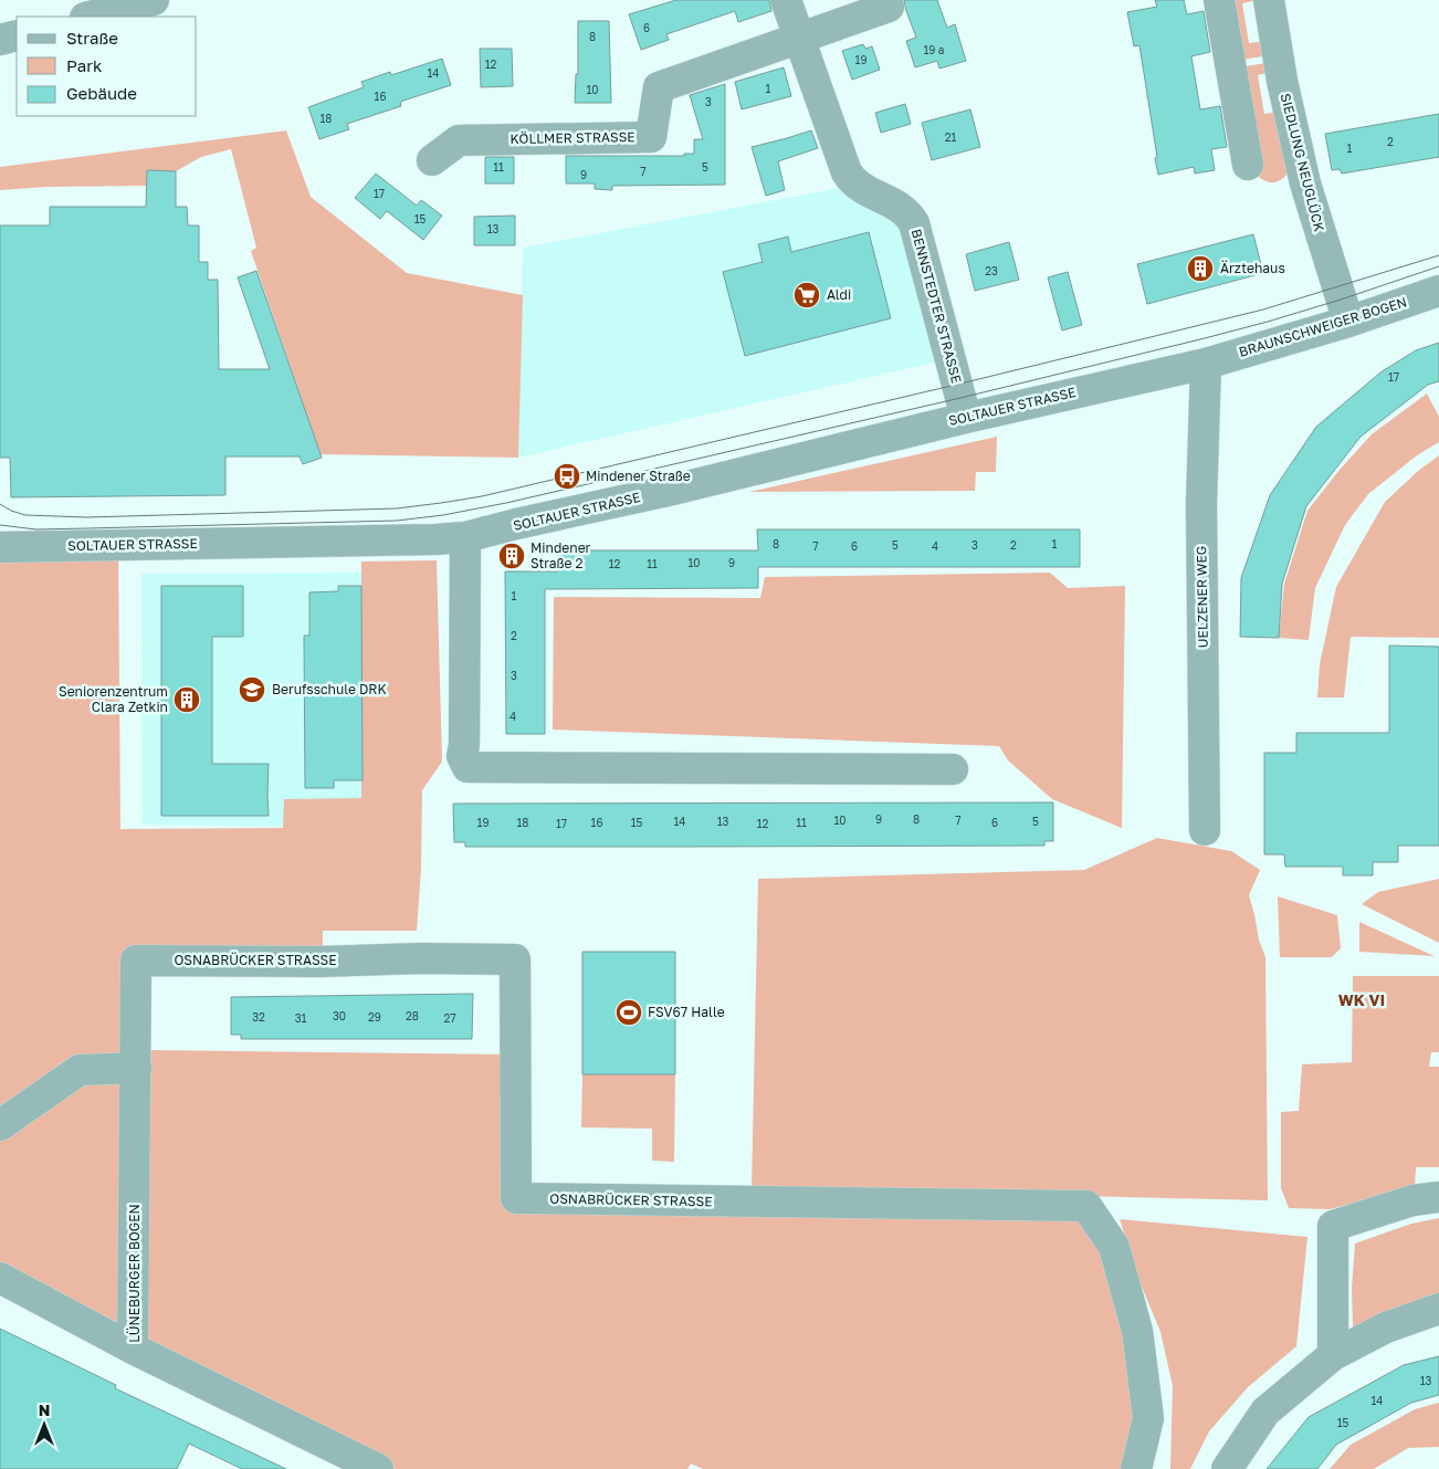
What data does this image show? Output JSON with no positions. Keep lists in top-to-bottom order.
{
  "streets": {
    "street": [
      "KÖLLMER STRASSE",
      "SIEDLUNG NEUGLÜCK",
      "BENNSTEDTER STRASSE",
      "BRAUNSCHWEIGER BOGEN",
      "SOLTAUER STRASSE",
      "UELZENER WEG",
      "OSNABRÜCKER STRASSE",
      "LÜNEBURGER BOGEN"
    ]
  },
  "crossings": [
    ["KÖLLMER STRASSE", "BENNSTEDTER STRASSE"],
    ["SIEDLUNG NEUGLÜCK", "BRAUNSCHWEIGER BOGEN"],
    ["BENNSTEDTER STRASSE", "SOLTAUER STRASSE"],
    ["BRAUNSCHWEIGER BOGEN", "SOLTAUER STRASSE"],
    ["BRAUNSCHWEIGER BOGEN", "UELZENER WEG"],
    ["SOLTAUER STRASSE", "UELZENER WEG"],
    ["OSNABRÜCKER STRASSE", "LÜNEBURGER BOGEN"]
  ],
  "districts": ["WK VI"],
  "places": {
    "building": ["Ärztehaus", "Mindener Straße 2", "Seniorenzentrum Clara Zetkin"],
    "supermarket": ["Aldi"],
    "bus stop": ["Mindener Straße"],
    "school or university": ["Berufsschule DRK"],
    "sports": ["FSV67 Halle"]
  },
  "house_numbers": [
    "6",
    "8",
    "19 a",
    "19",
    "12",
    "14",
    "1",
    "10",
    "16",
    "3",
    "18",
    "21",
    "2",
    "1",
    "11",
    "5",
    "7",
    "9",
    "17",
    "15",
    "13",
    "23",
    "17",
    "8",
    "1",
    "5",
    "3",
    "2",
    "7",
    "6",
    "4",
    "10",
    "9",
    "12",
    "11",
    "1",
    "2",
    "3",
    "4",
    "9",
    "8",
    "10",
    "7",
    "14",
    "13",
    "5",
    "19",
    "18",
    "16",
    "15",
    "11",
    "6",
    "17",
    "12",
    "30",
    "28",
    "32",
    "29",
    "31",
    "27",
    "13",
    "14",
    "15"
  ],
  "legend": ["Straße", "Park", "Gebäude"],
  "north": "top"
}
